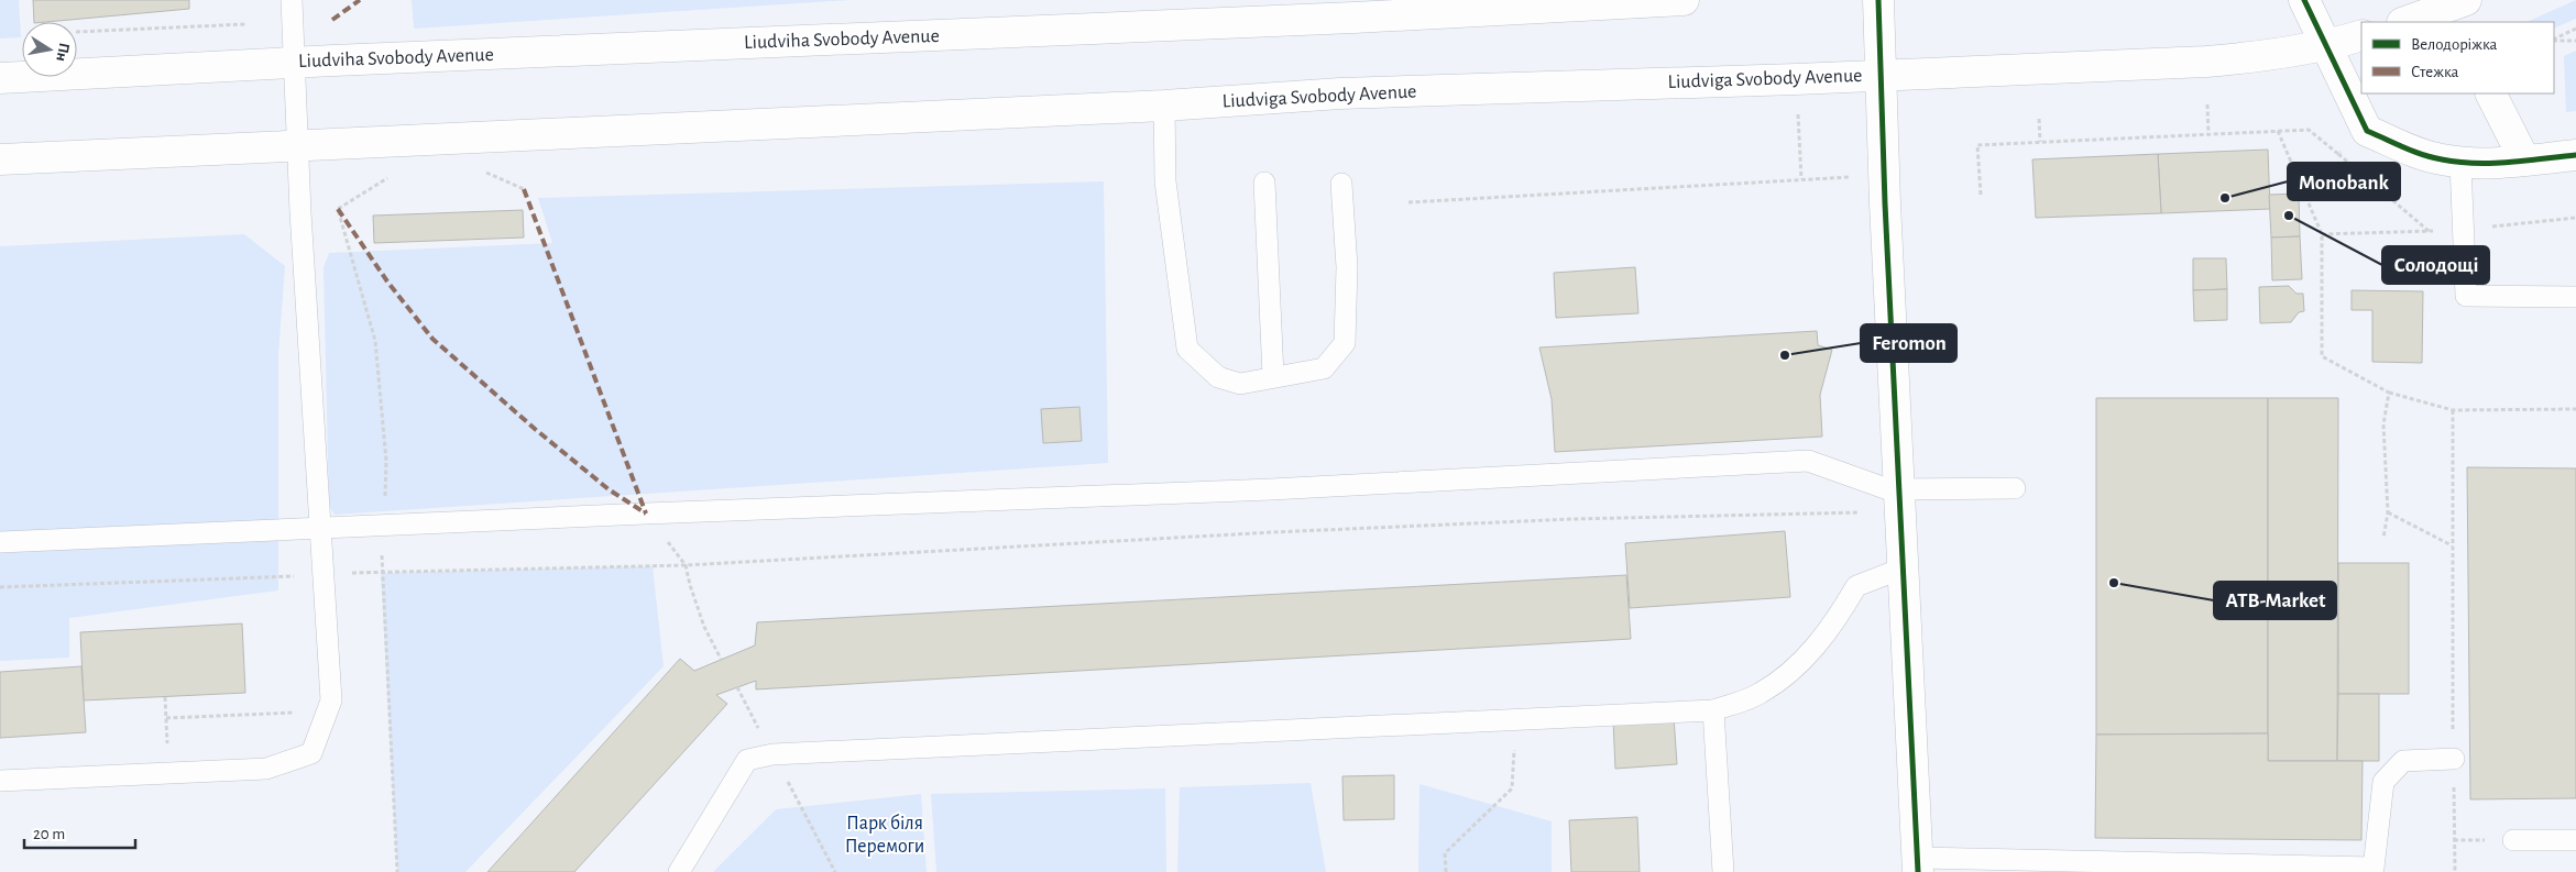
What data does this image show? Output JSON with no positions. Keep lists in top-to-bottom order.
{
  "streets": {
    "main road": ["Liudviha Svobody Avenue", "Liudviga Svobody Avenue"]
  },
  "parks": ["Парк біля Перемоги"],
  "places": [
    "Monobank",
    "Солодощі",
    "Feromon",
    "ATB-Market"
  ],
  "legend": ["Велодоріжка", "Стежка"],
  "scale_bar": "20 m",
  "north": "right"
}
